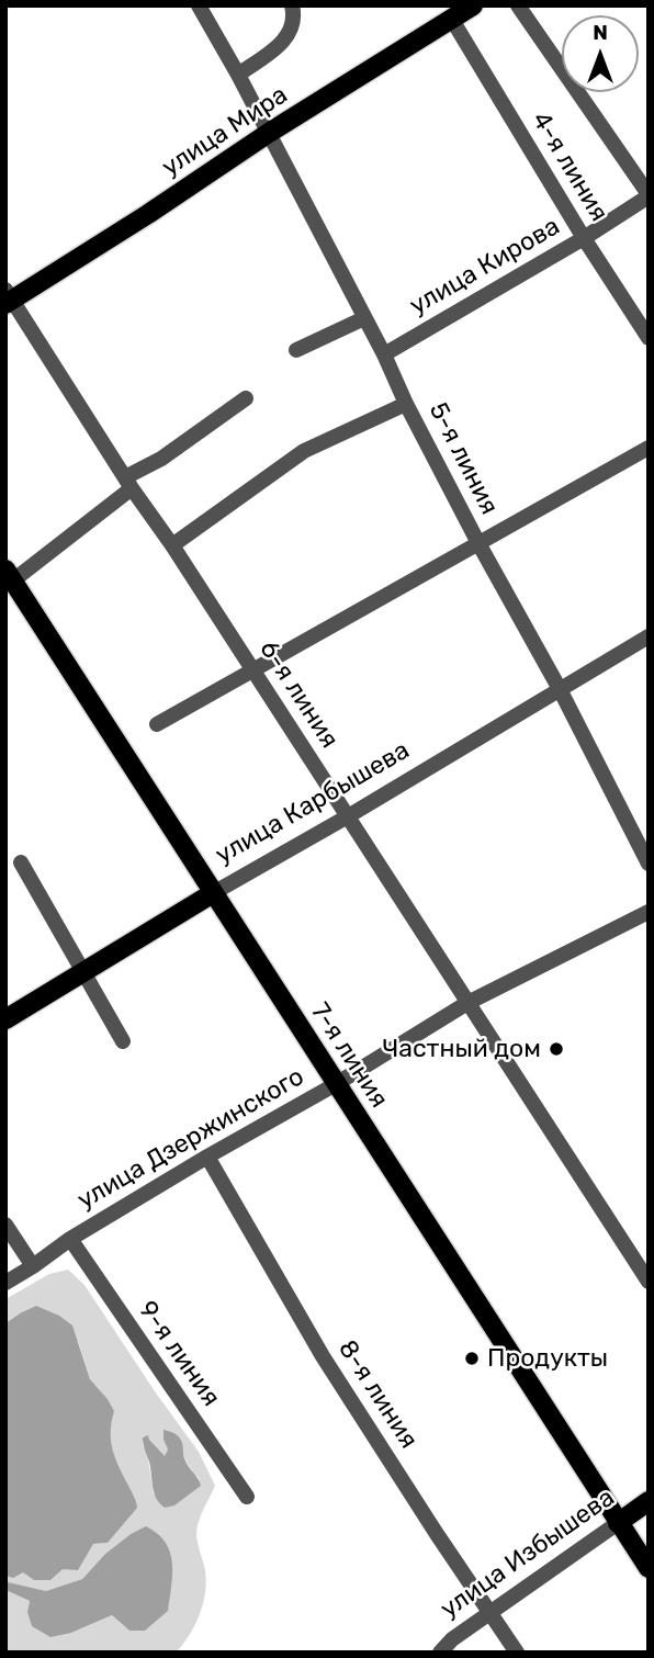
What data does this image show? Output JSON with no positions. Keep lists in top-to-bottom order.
{
  "streets": {
    "main road": [
      "улица Мира",
      "улица Карбышева",
      "7-я линия",
      "улица Избышева"
    ],
    "street": [
      "4-я линия",
      "улица Кирова",
      "5-я линия",
      "6-я линия",
      "улица Дзержинского",
      "9-я линия",
      "8-я линия"
    ]
  },
  "crossings": [
    ["улица Мира", "4-я линия"],
    ["улица Мира", "5-я линия"],
    ["улица Мира", "6-я линия"],
    ["4-я линия", "улица Кирова"],
    ["улица Кирова", "5-я линия"],
    ["5-я линия", "улица Карбышева"],
    ["6-я линия", "улица Карбышева"],
    ["6-я линия", "улица Дзержинского"],
    ["улица Карбышева", "7-я линия"],
    ["7-я линия", "улица Дзержинского"],
    ["7-я линия", "улица Избышева"],
    ["улица Дзержинского", "9-я линия"],
    ["улица Дзержинского", "8-я линия"],
    ["8-я линия", "улица Избышева"]
  ],
  "places": ["Частный дом", "Продукты"],
  "north": "top"
}
